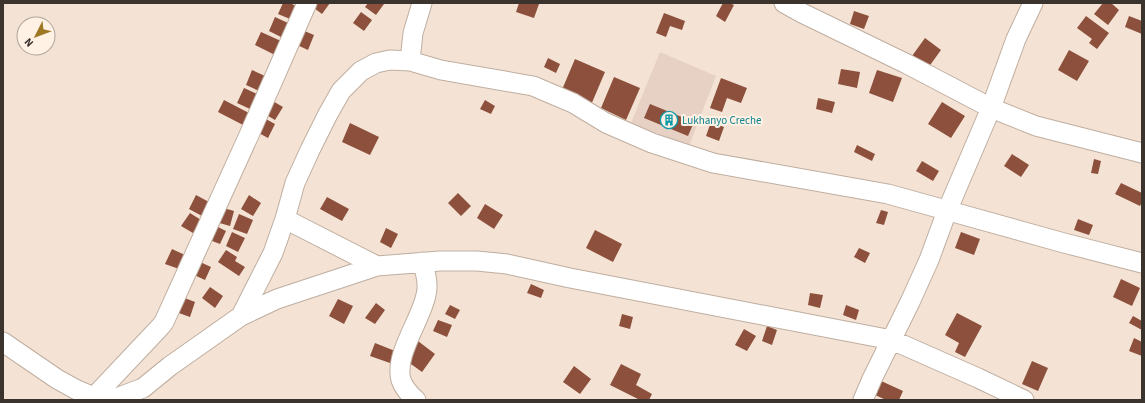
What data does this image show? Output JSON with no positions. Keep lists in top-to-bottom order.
{
  "places": {
    "building": ["Lukhanyo Creche"]
  },
  "north": "bottom left"
}
